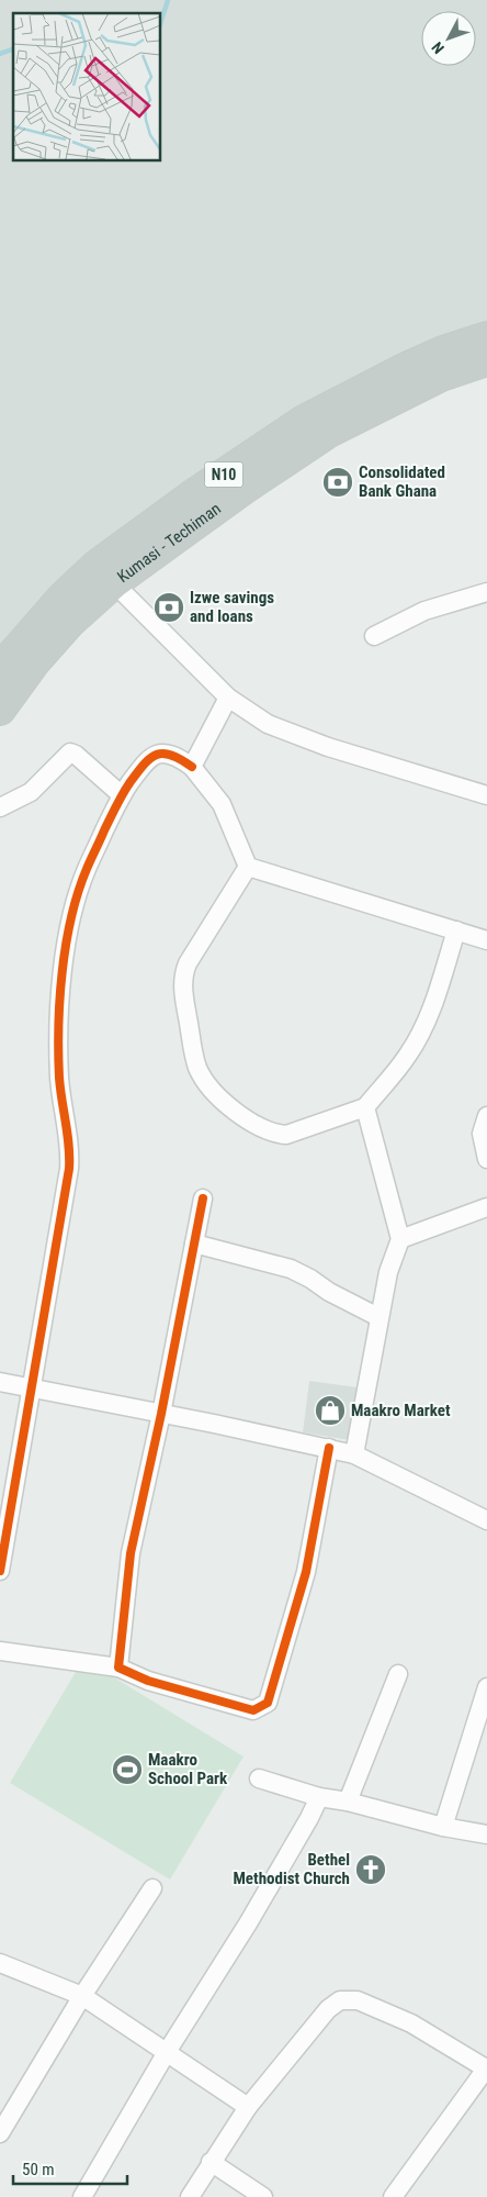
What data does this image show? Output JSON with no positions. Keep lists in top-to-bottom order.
{
  "streets": {
    "highway": ["N10", "Kumasi - Techiman"]
  },
  "crossings": [
    ["N10", "Kumasi - Techiman"]
  ],
  "places": {
    "bank": ["Consolidated Bank Ghana", "Izwe savings and loans"],
    "shop": ["Maakro Market"],
    "sports": ["Maakro School Park"],
    "church": ["Bethel Methodist Church"]
  },
  "scale_bar": "50 m",
  "north": "bottom left"
}
